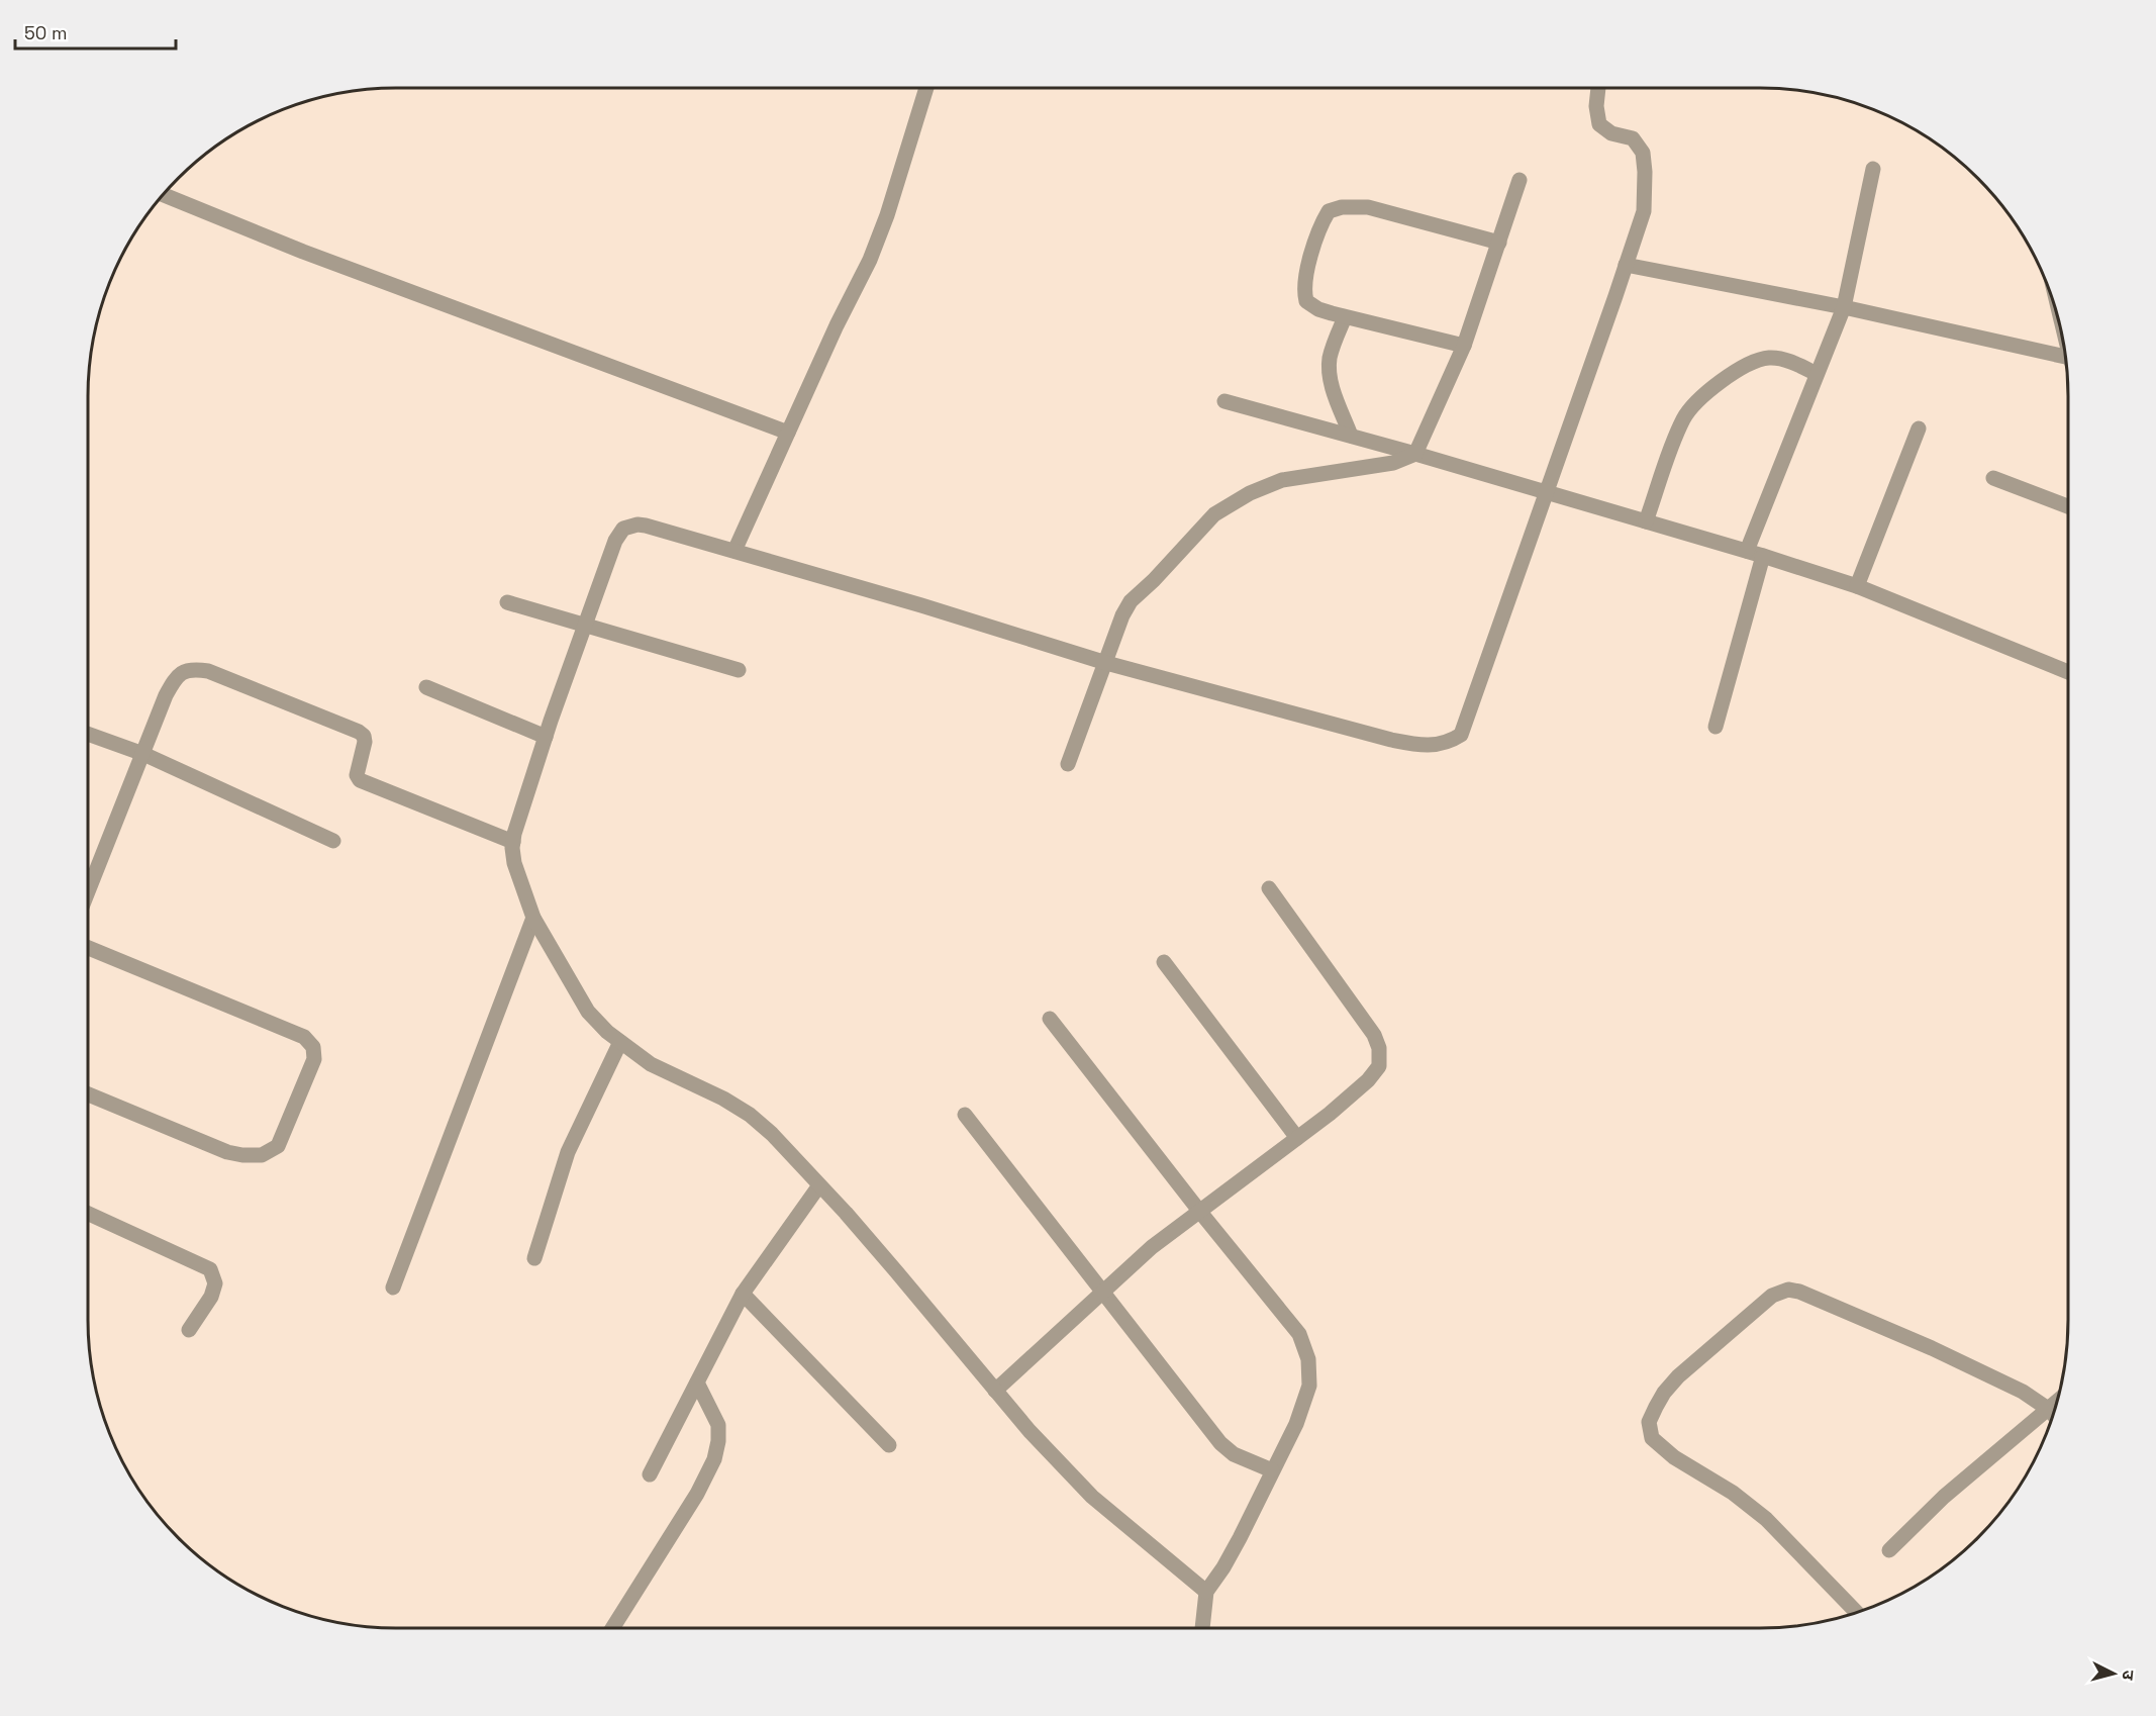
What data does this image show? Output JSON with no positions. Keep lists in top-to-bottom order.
{
  "scale_bar": "50 m",
  "north": "right"
}
